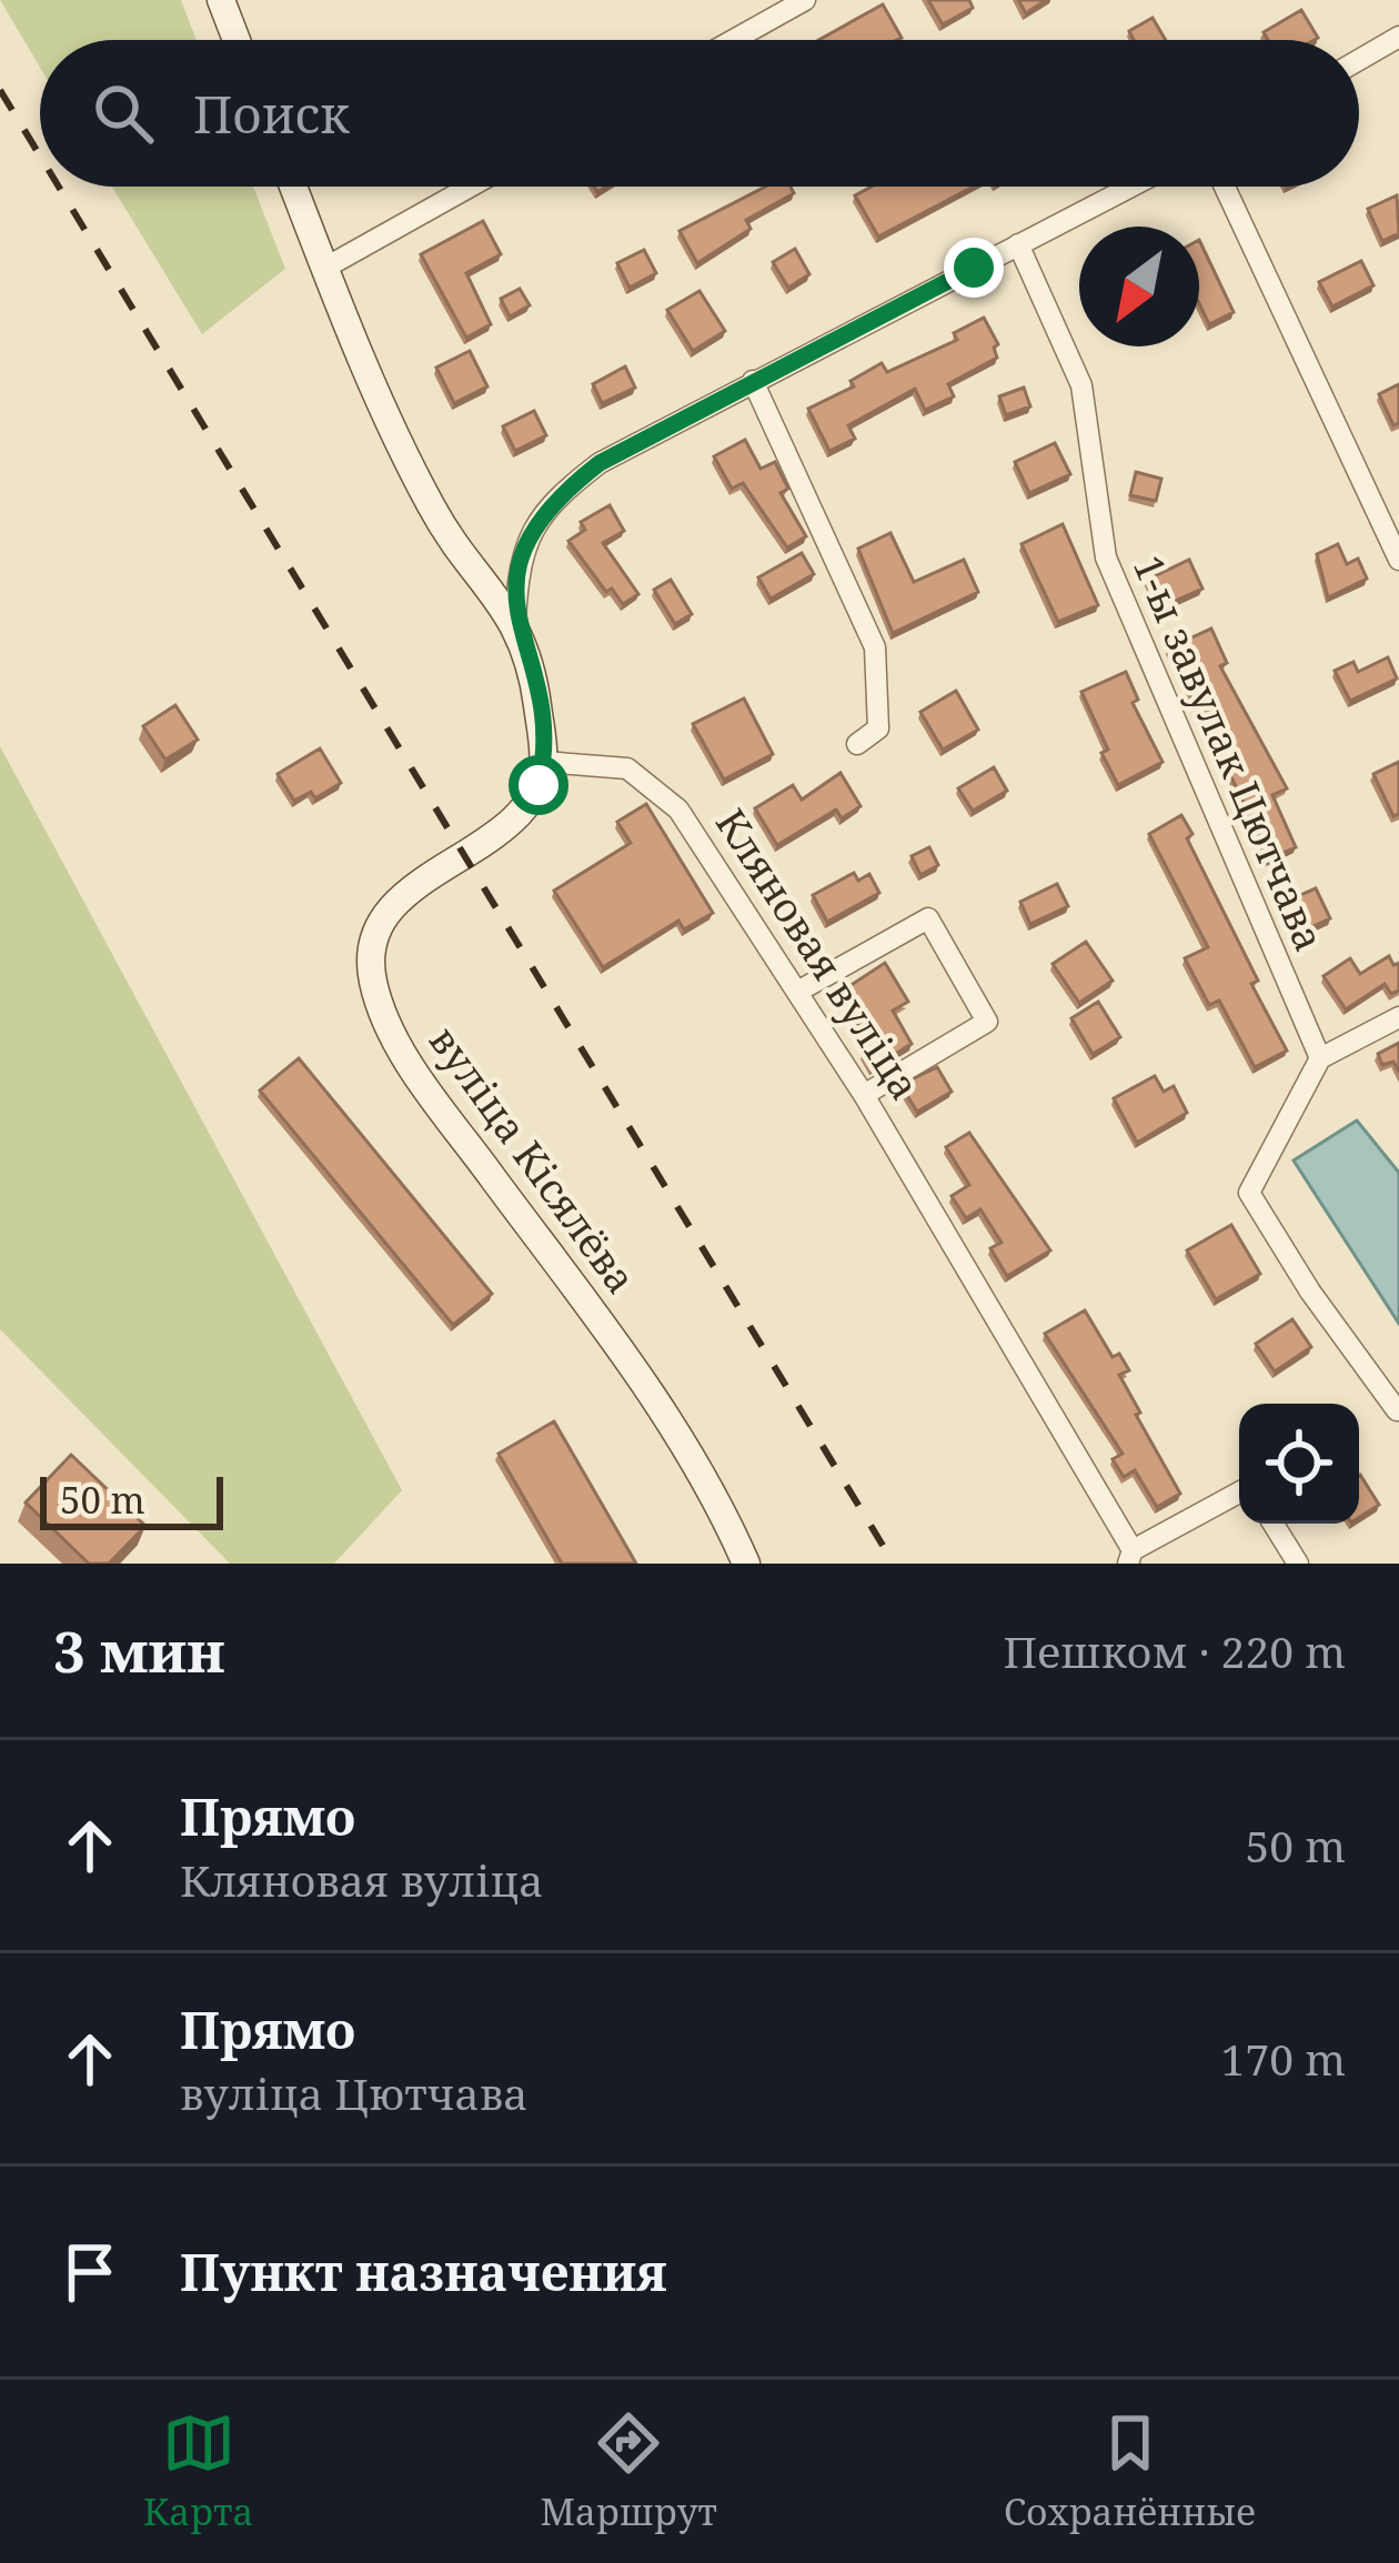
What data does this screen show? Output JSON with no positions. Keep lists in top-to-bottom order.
{
  "streets": {
    "street": ["1-ы завулак Цютчава", "Кляновая вуліца", "вуліца Кісялёва"]
  },
  "crossings": [
    ["Кляновая вуліца", "вуліца Кісялёва"]
  ],
  "scale_bar": "50 m",
  "north": "bottom left",
  "page": {
    "search": "Поиск",
    "scale": "50 m",
    "heading": ["3 мин", "Пешком · 220 m"],
    "list": [
      ["Прямо", "Кляновая вуліца", "50 m"],
      ["Прямо", "вуліца Цютчава", "170 m"],
      "Пункт назначения"
    ],
    "nav": ["Карта", "Маршрут", "Сохранённые"]
  }
}
